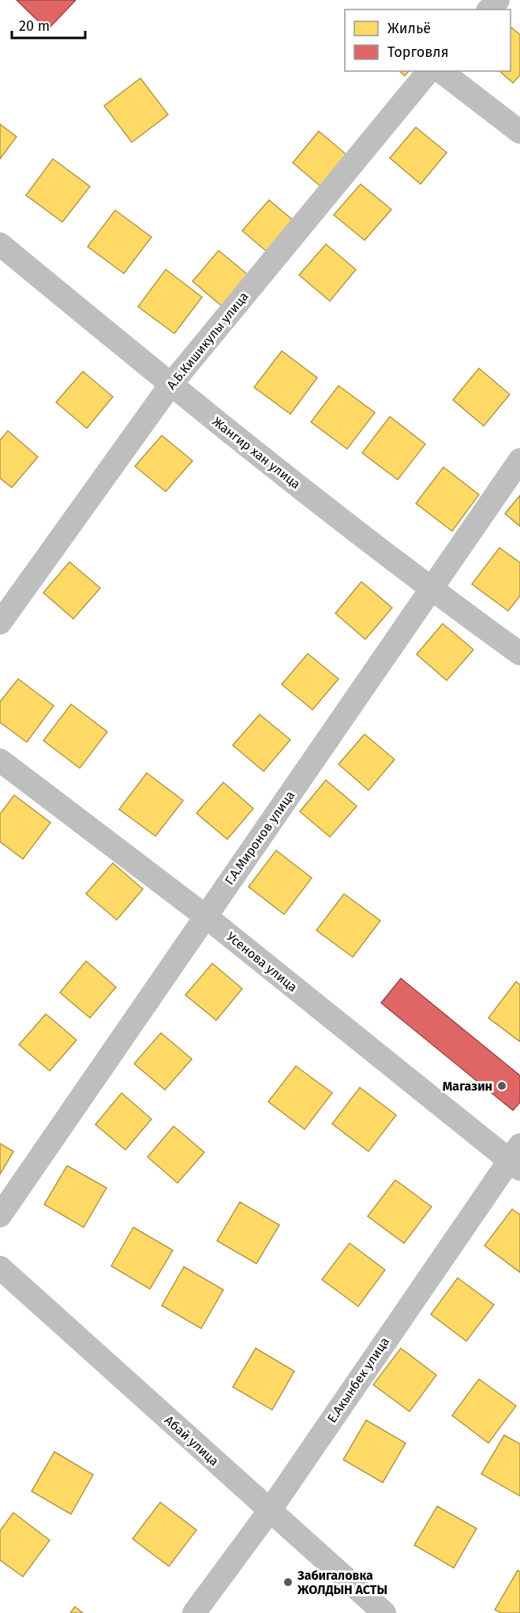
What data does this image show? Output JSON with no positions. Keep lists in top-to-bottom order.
{
  "streets": {
    "street": [
      "А.Б.Кишикулы улица",
      "Жангир хан улица",
      "Г.А.Миронов улица",
      "Усенова улица",
      "Е.Акынбек улица",
      "Абай улица"
    ]
  },
  "crossings": [
    ["А.Б.Кишикулы улица", "Жангир хан улица"],
    ["Жангир хан улица", "Г.А.Миронов улица"],
    ["Г.А.Миронов улица", "Усенова улица"],
    ["Усенова улица", "Е.Акынбек улица"],
    ["Е.Акынбек улица", "Абай улица"]
  ],
  "places": ["Магазин", "Забигаловка ЖОЛДЫН АСТЫ"],
  "legend": ["Жильё", "Торговля"],
  "scale_bar": "20 m"
}
